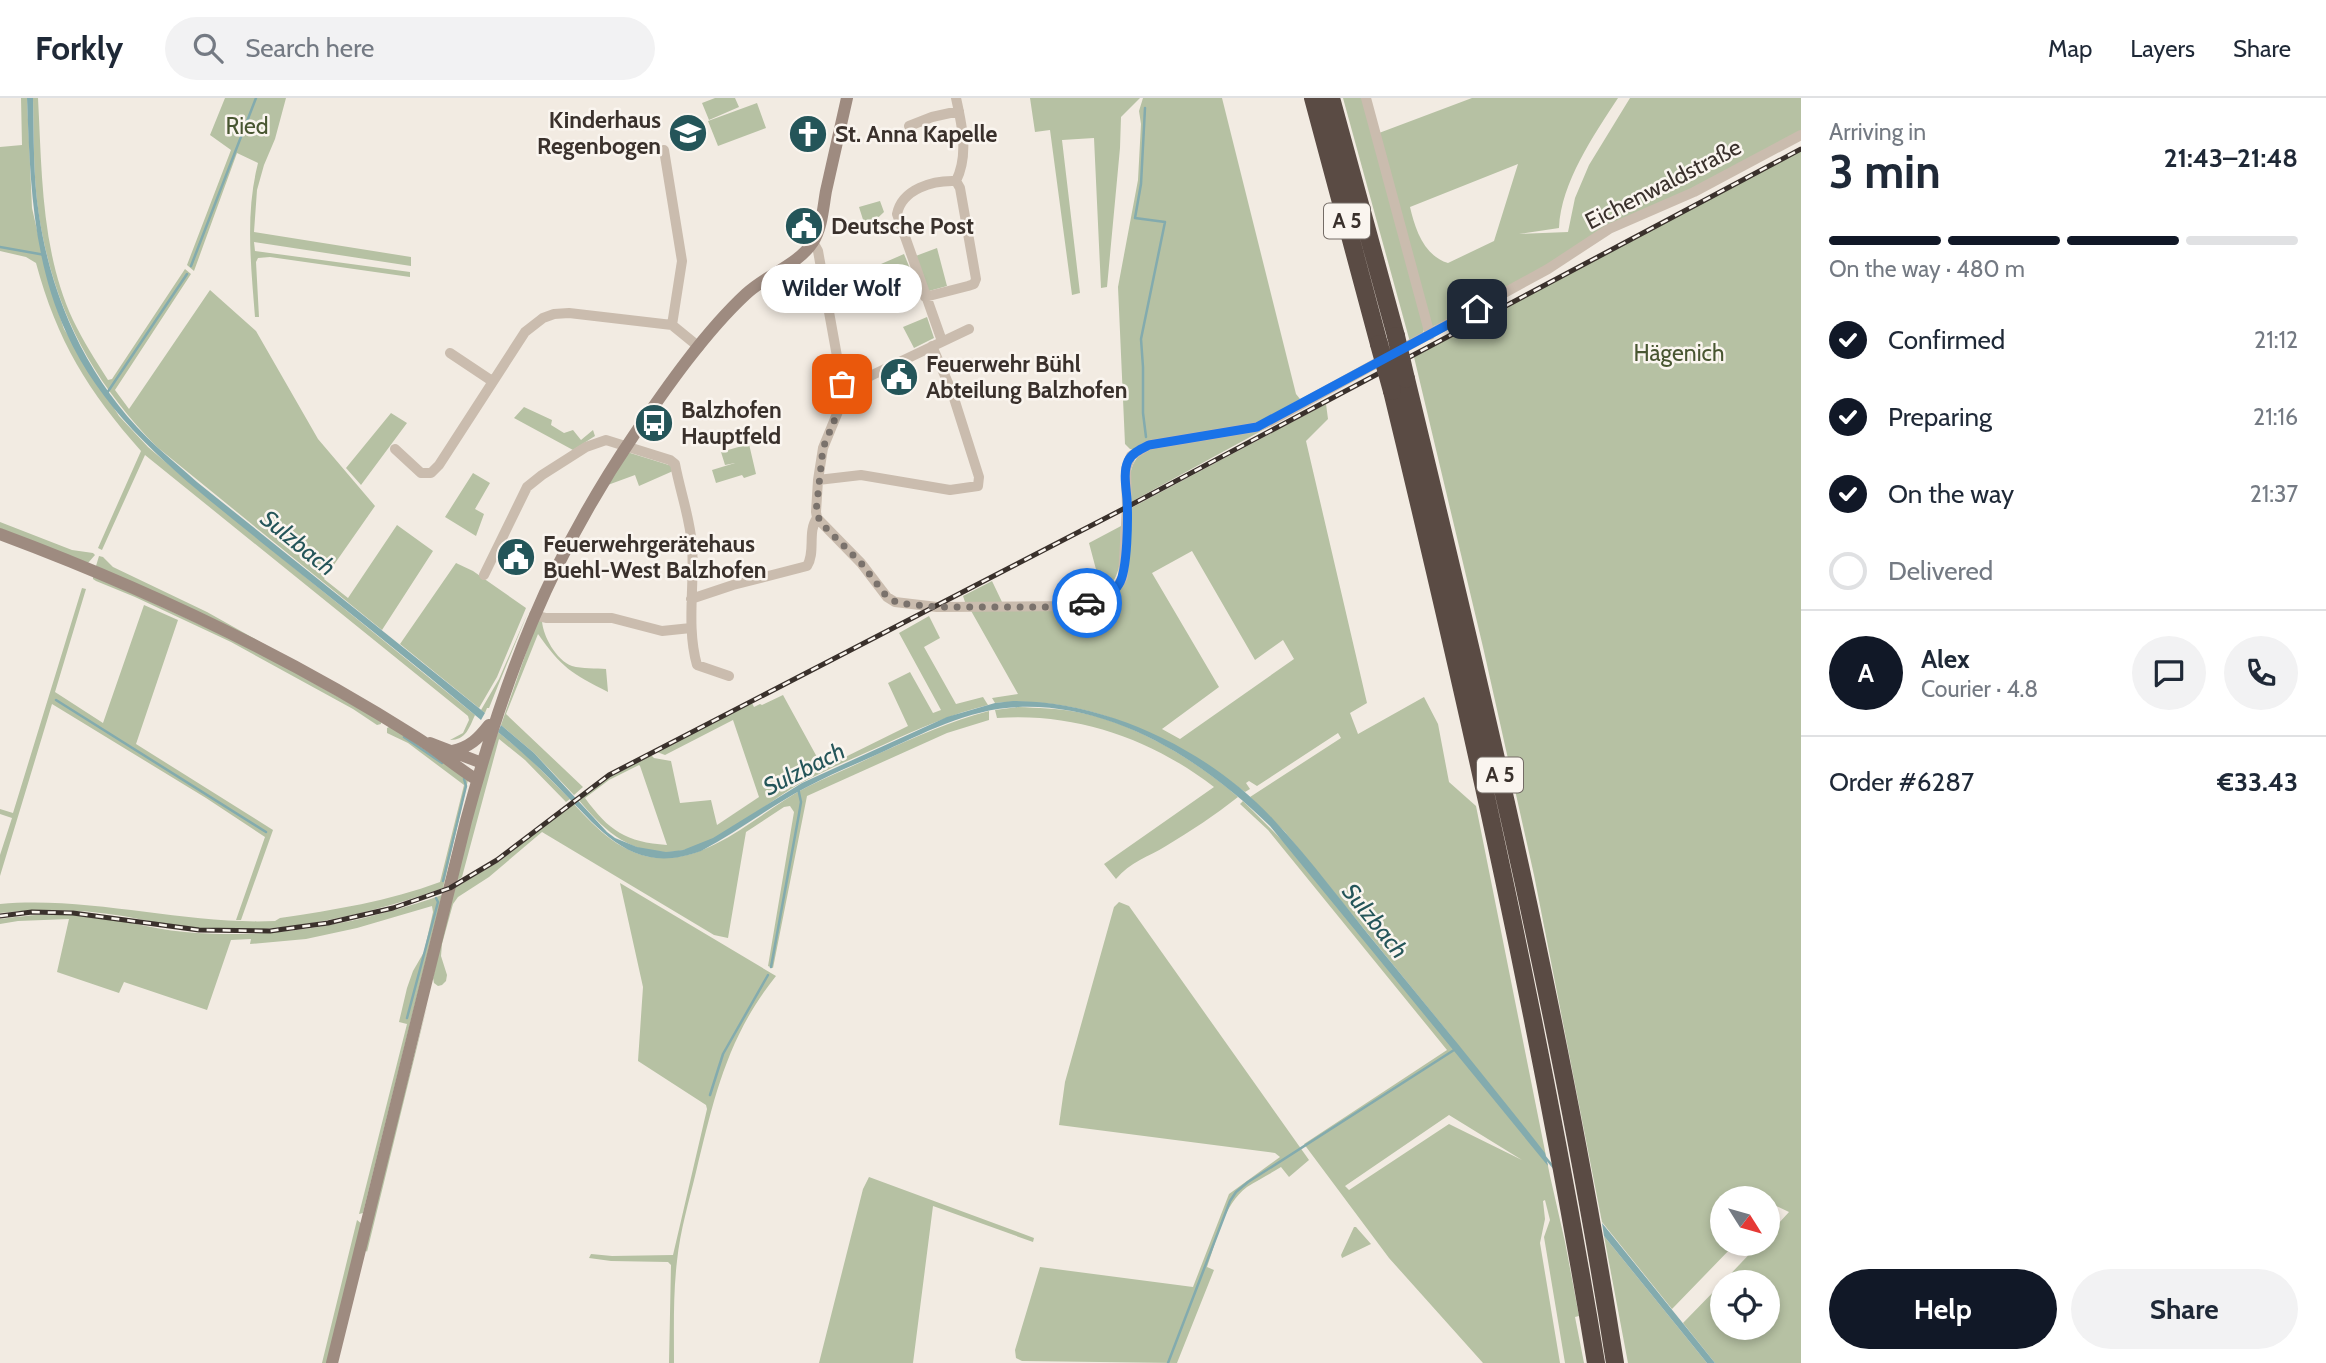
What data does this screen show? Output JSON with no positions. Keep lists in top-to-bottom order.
{
  "streets": {
    "highway": ["A 5"],
    "street": ["Eichenwaldstraße"]
  },
  "water": ["Sulzbach"],
  "parks": ["Ried", "Hägenich"],
  "places": {
    "school or university": ["Kinderhaus Regenbogen"],
    "church": ["St. Anna Kapelle"],
    "public building": ["Deutsche Post", "Feuerwehr Bühl Abteilung Balzhofen", "Feuerwehrgerätehaus Buehl-West Balzhofen"],
    "other": ["Wilder Wolf"],
    "bus stop": ["Balzhofen Hauptfeld"]
  },
  "north": "bottom right",
  "page": {
    "header": "Forkly",
    "search": "Search here",
    "nav": ["Map", "Layers", "Share"],
    "heading": ["3 min", "Arriving in", "21:43–21:48"],
    "panel": [
      "Alex",
      "Courier · 4.8",
      "Order #6287",
      "€33.43"
    ],
    "bar": "On the way · 480 m",
    "bubble": "Wilder Wolf",
    "list": [
      ["Confirmed", "21:12"],
      ["Preparing", "21:16"],
      ["On the way", "21:37"],
      "Delivered"
    ],
    "round": "A",
    "buttons": ["Help", "Share"]
  }
}
